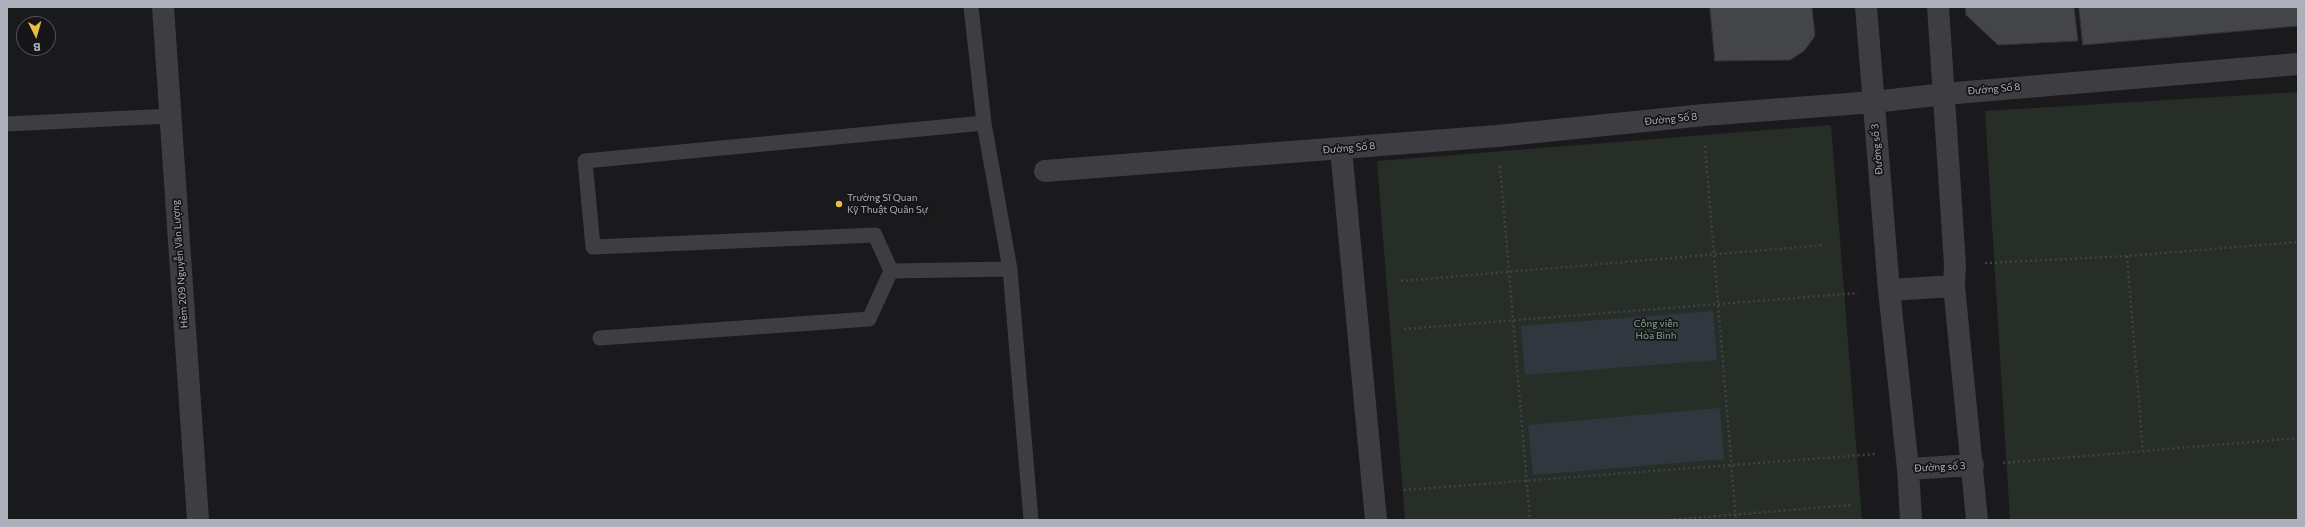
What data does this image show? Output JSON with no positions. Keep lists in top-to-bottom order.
{
  "streets": {
    "street": ["Đường Số 8", "Đường số 3", "Hẻm 209 Nguyễn Văn Lượng"]
  },
  "crossings": [
    ["Đường Số 8", "Đường số 3"]
  ],
  "parks": ["Công viên Hòa Bình"],
  "places": ["Trường Sĩ Quan Kỹ Thuật Quân Sự"],
  "north": "bottom"
}
